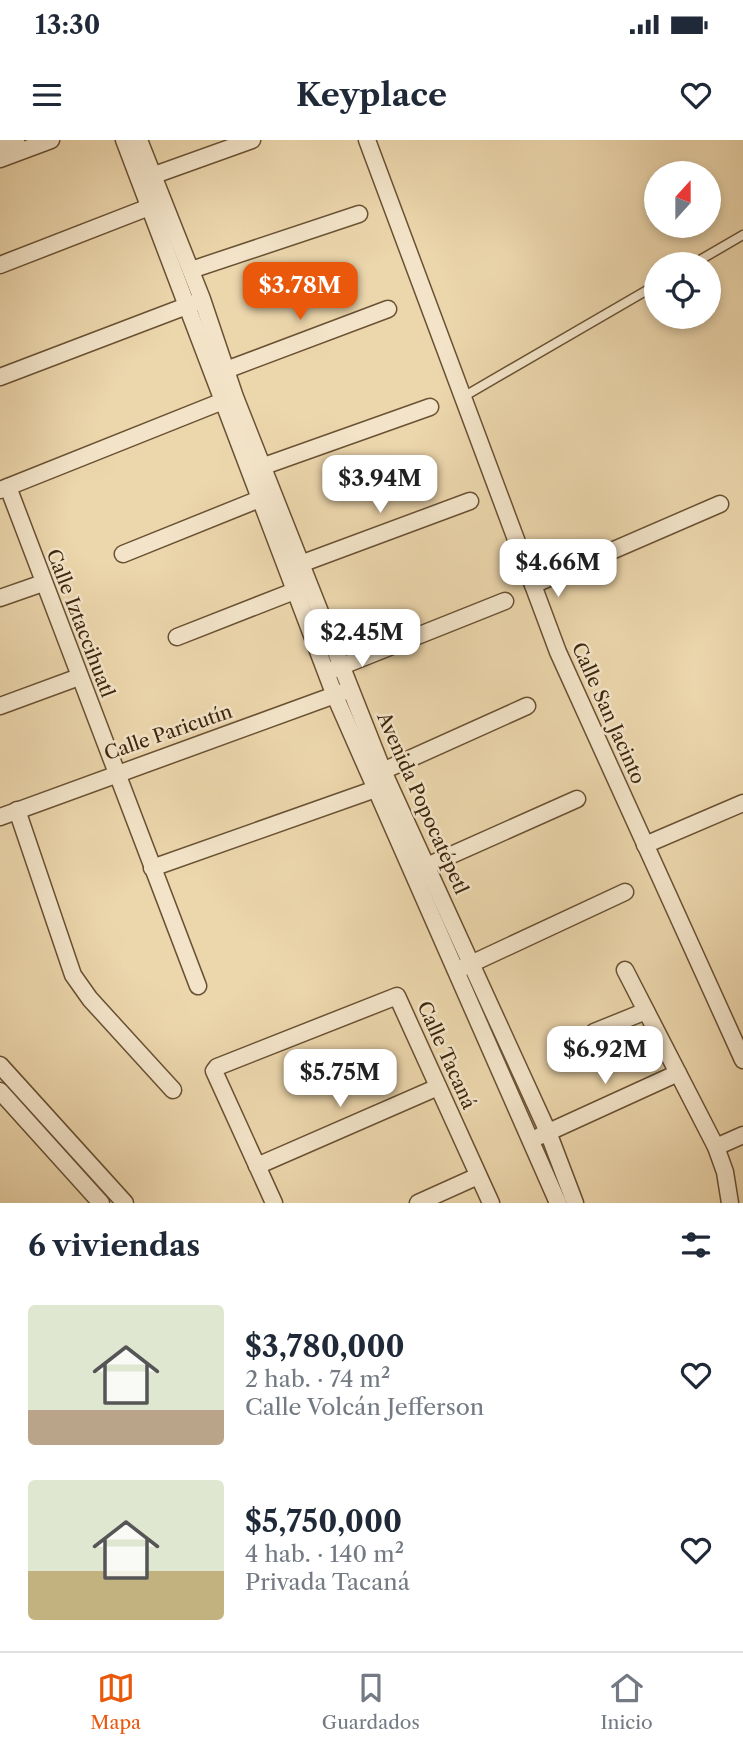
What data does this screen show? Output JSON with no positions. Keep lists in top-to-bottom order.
{
  "streets": {
    "street": [
      "Calle Iztaccihuatl",
      "Calle San Jacinto",
      "Calle Paricutín",
      "Avenida Popocatépetl",
      "Calle Tacaná"
    ]
  },
  "crossings": [
    ["Calle Iztaccihuatl", "Calle Paricutín"],
    ["Calle Paricutín", "Avenida Popocatépetl"]
  ],
  "north": "top",
  "page": {
    "status": "13:30",
    "header": "Keyplace",
    "price": [
      "$3.78M",
      "$3.94M",
      "$4.66M",
      "$2.45M",
      "$6.92M",
      "$5.75M"
    ],
    "heading": "6 viviendas",
    "list": [
      {
        "name": "$3,780,000",
        "note": "2 hab. · 74 m² · Calle Volcán Jefferson"
      },
      {
        "name": "$5,750,000",
        "note": "4 hab. · 140 m² · Privada Tacaná"
      }
    ],
    "tabs": ["Mapa", "Guardados", "Inicio"]
  }
}
